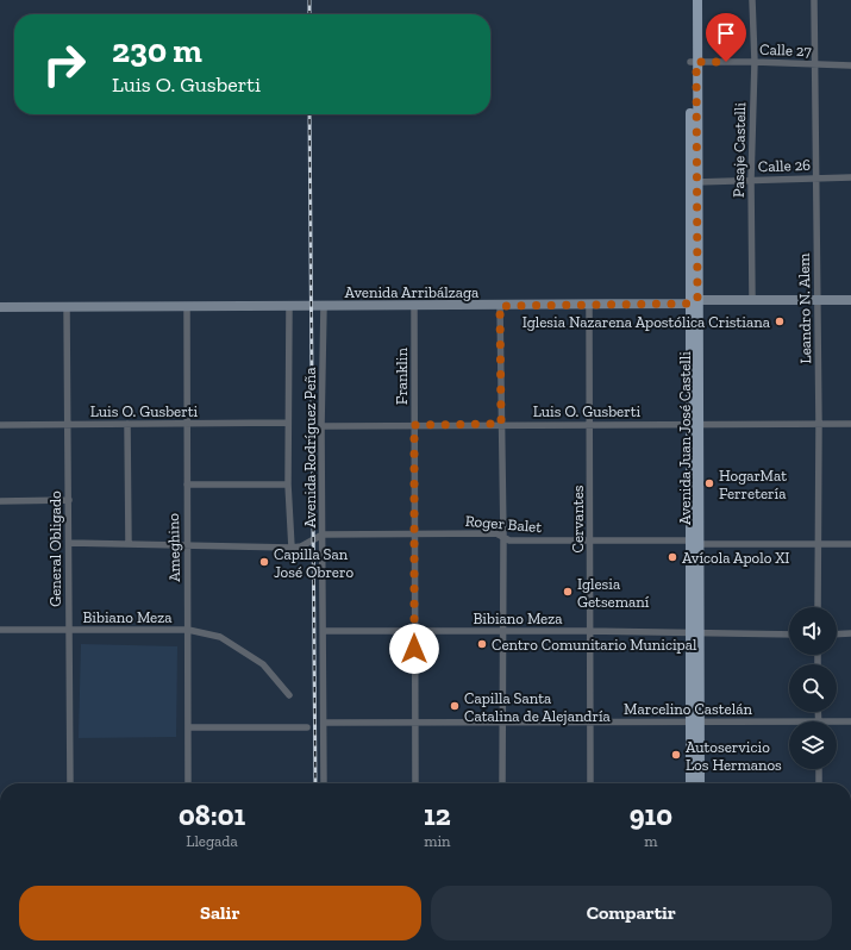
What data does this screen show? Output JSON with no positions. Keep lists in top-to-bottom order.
{
  "streets": {
    "main road": ["Avenida Arribálzaga", "Avenida Juan José Castelli"],
    "street": [
      "Calle 27",
      "Pasaje Castelli",
      "Calle 26",
      "Leandro N. Alem",
      "Franklin",
      "Luis O. Gusberti",
      "Avenida Rodríguez Peña",
      "Cervantes",
      "Roger Balet",
      "Ameghino",
      "General Obligado",
      "Bibiano Meza",
      "Marcelino Castelán"
    ]
  },
  "crossings": [
    ["Calle 27", "Pasaje Castelli"],
    ["Calle 27", "Leandro N. Alem"],
    ["Calle 27", "Avenida Juan José Castelli"],
    ["Pasaje Castelli", "Calle 26"],
    ["Pasaje Castelli", "Avenida Arribálzaga"],
    ["Calle 26", "Leandro N. Alem"],
    ["Calle 26", "Avenida Juan José Castelli"],
    ["Avenida Arribálzaga", "Leandro N. Alem"],
    ["Avenida Arribálzaga", "Franklin"],
    ["Avenida Arribálzaga", "Avenida Juan José Castelli"],
    ["Avenida Arribálzaga", "Avenida Rodríguez Peña"],
    ["Avenida Arribálzaga", "Cervantes"],
    ["Avenida Arribálzaga", "Ameghino"],
    ["Avenida Arribálzaga", "General Obligado"],
    ["Leandro N. Alem", "Luis O. Gusberti"],
    ["Leandro N. Alem", "Roger Balet"],
    ["Franklin", "Luis O. Gusberti"],
    ["Franklin", "Roger Balet"],
    ["Franklin", "Bibiano Meza"],
    ["Franklin", "Marcelino Castelán"],
    ["Luis O. Gusberti", "Avenida Juan José Castelli"],
    ["Luis O. Gusberti", "Avenida Rodríguez Peña"],
    ["Luis O. Gusberti", "Cervantes"],
    ["Luis O. Gusberti", "Ameghino"],
    ["Luis O. Gusberti", "General Obligado"],
    ["Avenida Juan José Castelli", "Roger Balet"],
    ["Avenida Juan José Castelli", "Bibiano Meza"],
    ["Avenida Juan José Castelli", "Marcelino Castelán"],
    ["Avenida Rodríguez Peña", "Roger Balet"],
    ["Avenida Rodríguez Peña", "Bibiano Meza"],
    ["Avenida Rodríguez Peña", "Marcelino Castelán"],
    ["Cervantes", "Roger Balet"],
    ["Cervantes", "Bibiano Meza"],
    ["Cervantes", "Marcelino Castelán"],
    ["Roger Balet", "Ameghino"],
    ["Roger Balet", "General Obligado"],
    ["Ameghino", "Bibiano Meza"],
    ["General Obligado", "Bibiano Meza"]
  ],
  "places": [
    "Iglesia Nazarena Apostólica Cristiana",
    "HogarMat Ferretería",
    "Avícola Apolo XI",
    "Capilla San José Obrero",
    "Iglesia Getsemaní",
    "Centro Comunitario Municipal",
    "Capilla Santa Catalina de Alejandría",
    "Autoservicio Los Hermanos"
  ],
  "page": {
    "turn": ["230 m", "Luis O. Gusberti"],
    "eta": [
      "08:01",
      "Llegada",
      "12",
      "min",
      "910",
      "m"
    ],
    "buttons": ["Salir", "Compartir"]
  }
}
